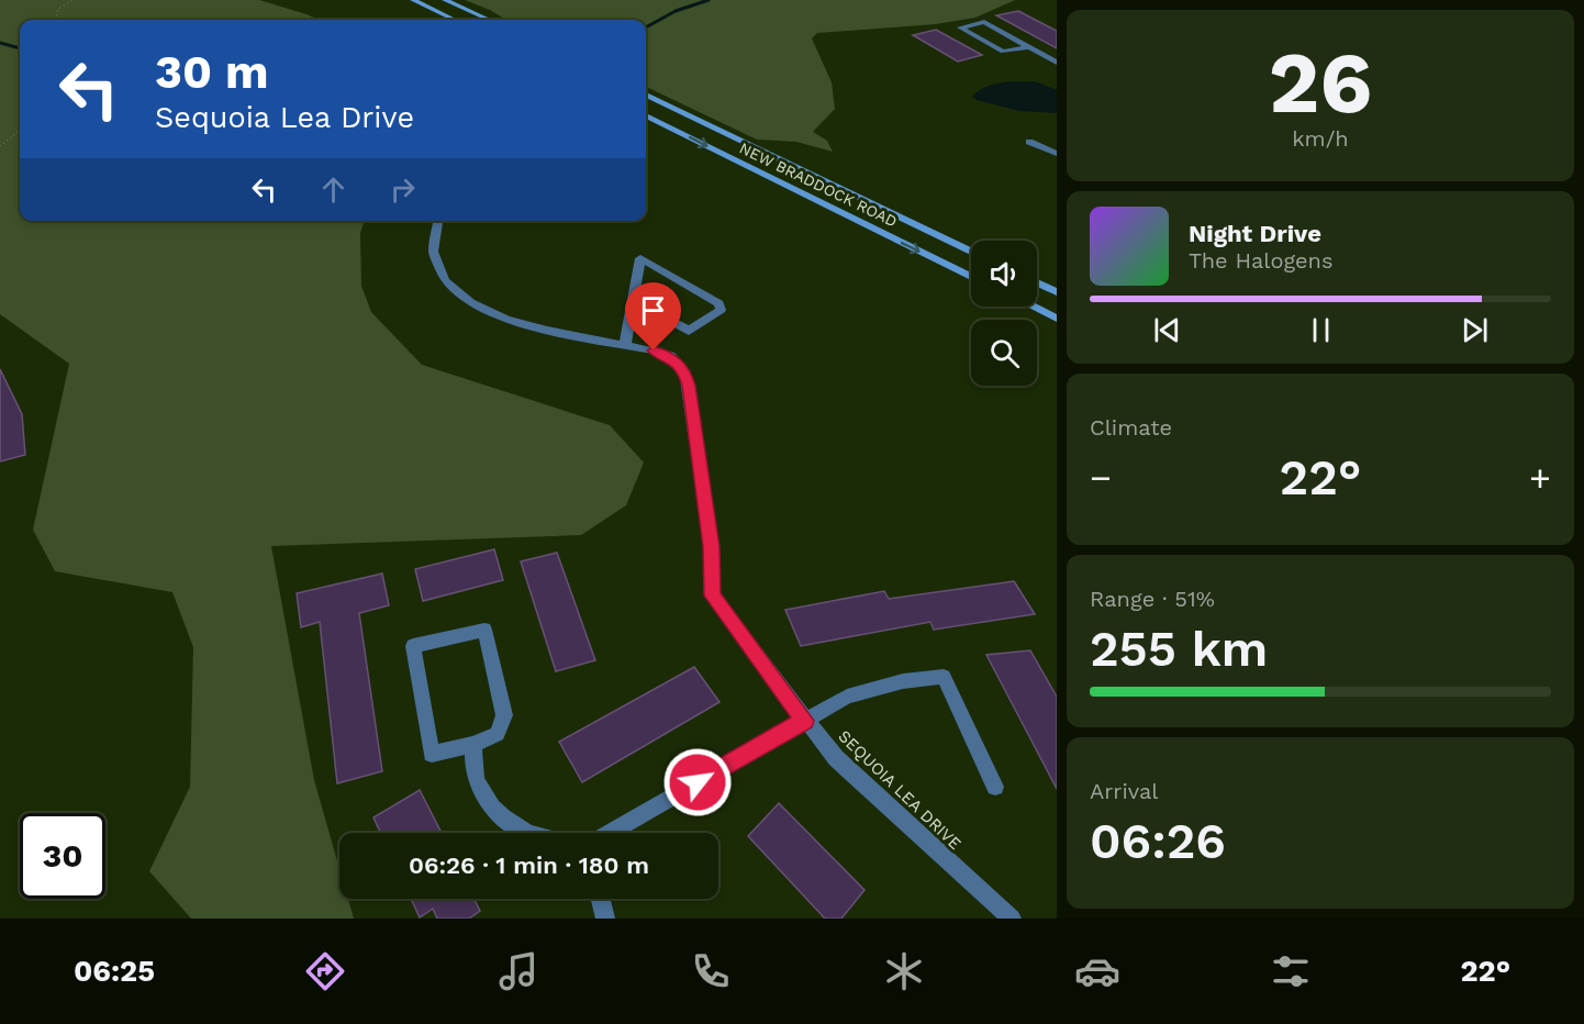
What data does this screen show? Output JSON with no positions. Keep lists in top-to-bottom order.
{
  "streets": {
    "main road": ["NEW BRADDOCK ROAD"],
    "street": ["SEQUOIA LEA DRIVE"]
  },
  "page": {
    "tile": [
      ["26", "km/h"],
      "Climate",
      ["Range · 51%", "255 km"],
      ["Arrival", "06:26"]
    ],
    "turn": ["30 m", "Sequoia Lea Drive"],
    "song": ["Night Drive", "The Halogens"],
    "heat": ["−", "22°", "+"],
    "limit": "30",
    "trip": "06:26 · 1 min · 180 m",
    "tabs": ["06:25", "22°"]
  }
}
